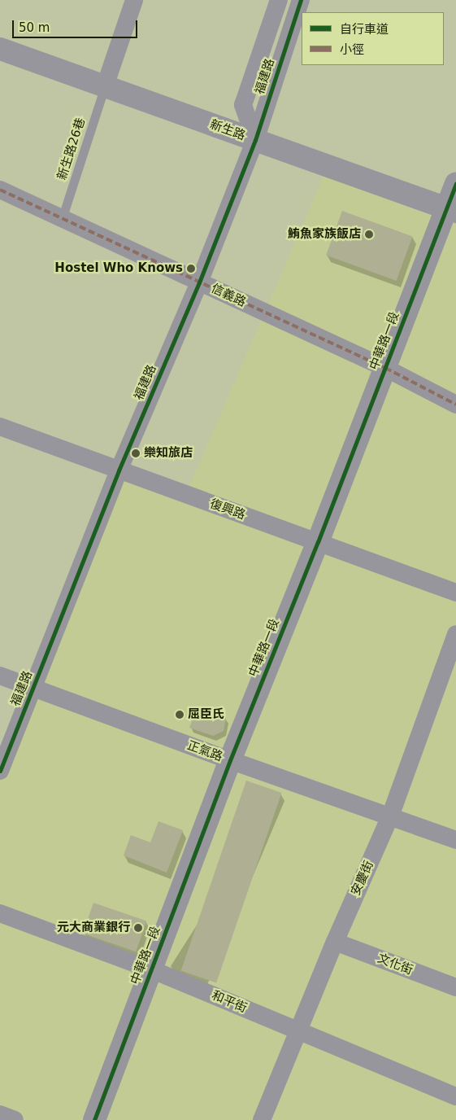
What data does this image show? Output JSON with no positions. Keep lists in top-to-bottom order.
{
  "streets": {
    "street": [
      "福建路",
      "新生路",
      "信義路",
      "中華路一段",
      "復興路",
      "正氣路",
      "安慶街",
      "文化街",
      "和平街"
    ],
    "lane": ["新生路26巷"]
  },
  "crossings": [
    ["福建路", "新生路"],
    ["福建路", "信義路"],
    ["福建路", "復興路"],
    ["福建路", "正氣路"],
    ["新生路", "新生路26巷"],
    ["新生路", "中華路一段"],
    ["新生路26巷", "信義路"],
    ["信義路", "中華路一段"],
    ["中華路一段", "復興路"],
    ["中華路一段", "正氣路"],
    ["中華路一段", "和平街"],
    ["正氣路", "安慶街"],
    ["安慶街", "文化街"],
    ["安慶街", "和平街"]
  ],
  "places": [
    "鮪魚家族飯店",
    "Hostel Who Knows",
    "樂知旅店",
    "屈臣氏",
    "元大商業銀行"
  ],
  "legend": ["自行車道", "小徑"],
  "scale_bar": "50 m"
}
